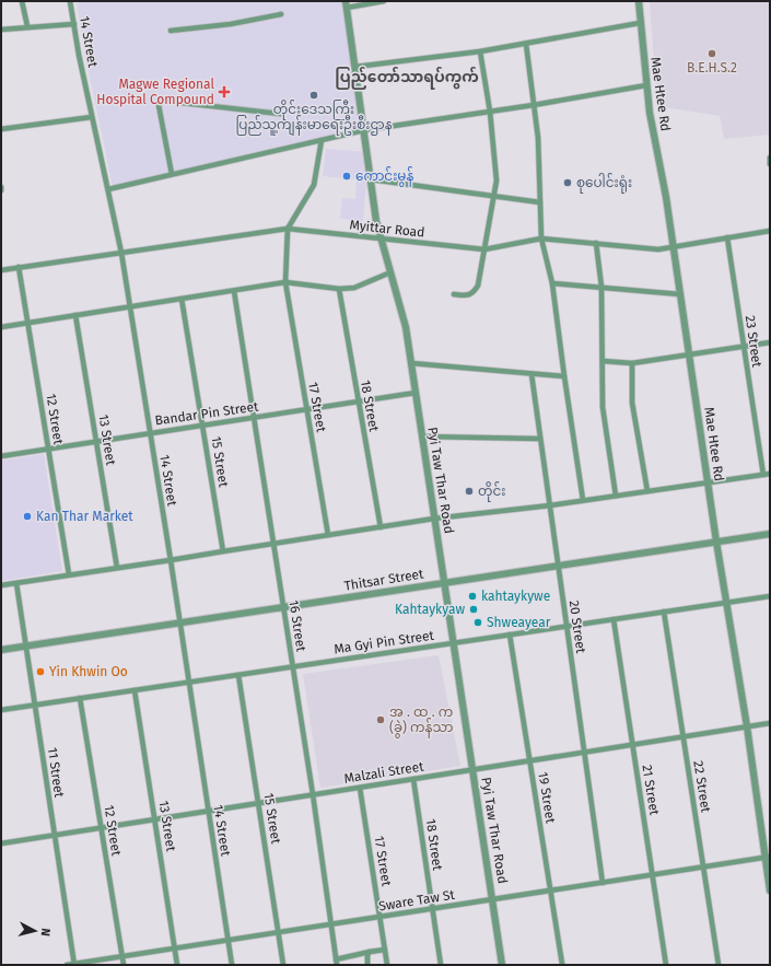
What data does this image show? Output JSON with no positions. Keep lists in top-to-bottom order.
{
  "streets": {
    "street": [
      "14 Street",
      "Mae Htee Rd",
      "Myittar Road",
      "23 Street",
      "18 Street",
      "17 Street",
      "Bandar Pin Street",
      "12 Street",
      "13 Street",
      "15 Street",
      "Pyi Taw Thar Road",
      "Thitsar Street",
      "16 Street",
      "20 Street",
      "Ma Gyi Pin Street",
      "11 Street",
      "Malzali Street",
      "22 Street",
      "21 Street",
      "19 Street",
      "Sware Taw St"
    ]
  },
  "crossings": [
    ["14 Street", "Myittar Road"],
    ["14 Street", "Bandar Pin Street"],
    ["14 Street", "Thitsar Street"],
    ["14 Street", "Ma Gyi Pin Street"],
    ["14 Street", "Malzali Street"],
    ["14 Street", "Sware Taw St"],
    ["Mae Htee Rd", "Myittar Road"],
    ["Mae Htee Rd", "Thitsar Street"],
    ["Mae Htee Rd", "Ma Gyi Pin Street"],
    ["Mae Htee Rd", "Malzali Street"],
    ["Mae Htee Rd", "Sware Taw St"],
    ["Myittar Road", "23 Street"],
    ["Myittar Road", "17 Street"],
    ["Myittar Road", "12 Street"],
    ["Myittar Road", "Pyi Taw Thar Road"],
    ["18 Street", "Bandar Pin Street"],
    ["18 Street", "Malzali Street"],
    ["18 Street", "Sware Taw St"],
    ["17 Street", "Bandar Pin Street"],
    ["17 Street", "Malzali Street"],
    ["17 Street", "Sware Taw St"],
    ["Bandar Pin Street", "12 Street"],
    ["Bandar Pin Street", "13 Street"],
    ["Bandar Pin Street", "15 Street"],
    ["Bandar Pin Street", "Pyi Taw Thar Road"],
    ["Bandar Pin Street", "16 Street"],
    ["12 Street", "Ma Gyi Pin Street"],
    ["12 Street", "Malzali Street"],
    ["12 Street", "Sware Taw St"],
    ["13 Street", "Ma Gyi Pin Street"],
    ["13 Street", "Malzali Street"],
    ["13 Street", "Sware Taw St"],
    ["15 Street", "Ma Gyi Pin Street"],
    ["15 Street", "Malzali Street"],
    ["15 Street", "Sware Taw St"],
    ["Pyi Taw Thar Road", "Thitsar Street"],
    ["Pyi Taw Thar Road", "Ma Gyi Pin Street"],
    ["Pyi Taw Thar Road", "Malzali Street"],
    ["Pyi Taw Thar Road", "Sware Taw St"],
    ["Thitsar Street", "16 Street"],
    ["Thitsar Street", "20 Street"],
    ["Thitsar Street", "11 Street"],
    ["16 Street", "Ma Gyi Pin Street"],
    ["16 Street", "Malzali Street"],
    ["16 Street", "Sware Taw St"],
    ["20 Street", "Ma Gyi Pin Street"],
    ["20 Street", "Malzali Street"],
    ["20 Street", "Sware Taw St"],
    ["Ma Gyi Pin Street", "11 Street"],
    ["Ma Gyi Pin Street", "22 Street"],
    ["Ma Gyi Pin Street", "21 Street"],
    ["Ma Gyi Pin Street", "19 Street"],
    ["11 Street", "Malzali Street"],
    ["11 Street", "Sware Taw St"],
    ["Malzali Street", "22 Street"],
    ["Malzali Street", "21 Street"],
    ["Malzali Street", "19 Street"],
    ["22 Street", "Sware Taw St"],
    ["21 Street", "Sware Taw St"],
    ["19 Street", "Sware Taw St"]
  ],
  "districts": ["ပြည်တော်သာရပ်ကွက်"],
  "places": {
    "other": [
      "B.E.H.S.2",
      "တိုင်းဒေသကြီး ပြည်သူ့ကျန်းမာရေးဦးစီးဌာန",
      "ကောင်းမွန်",
      "စုပေါင်းရုံး",
      "တိုင်း",
      "Kan Thar Market",
      "kahtaykywe",
      "Kahtaykyaw",
      "Shweayear",
      "Yin Khwin Oo",
      "အ . ထ . က (ခွဲ) ကန်သာ"
    ],
    "health": ["Magwe Regional Hospital Compound"]
  },
  "north": "right"
}
